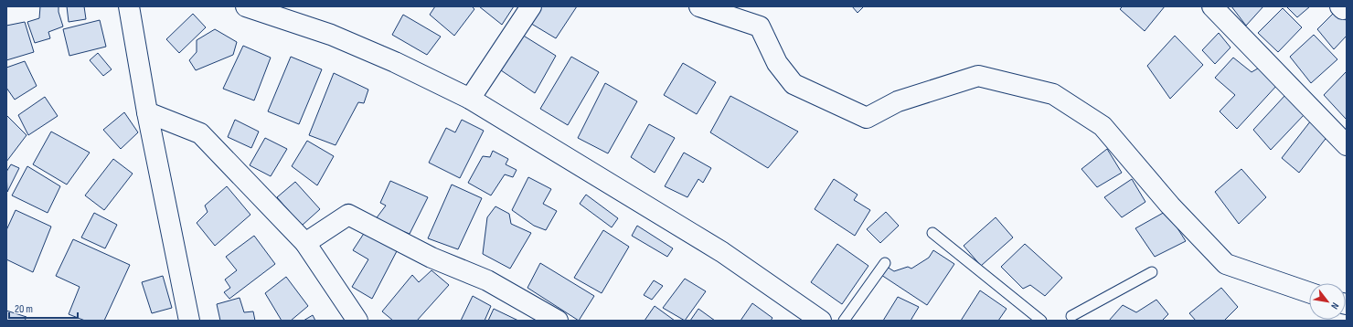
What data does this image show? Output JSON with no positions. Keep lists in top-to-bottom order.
{
  "scale_bar": "20 m",
  "north": "bottom right"
}
